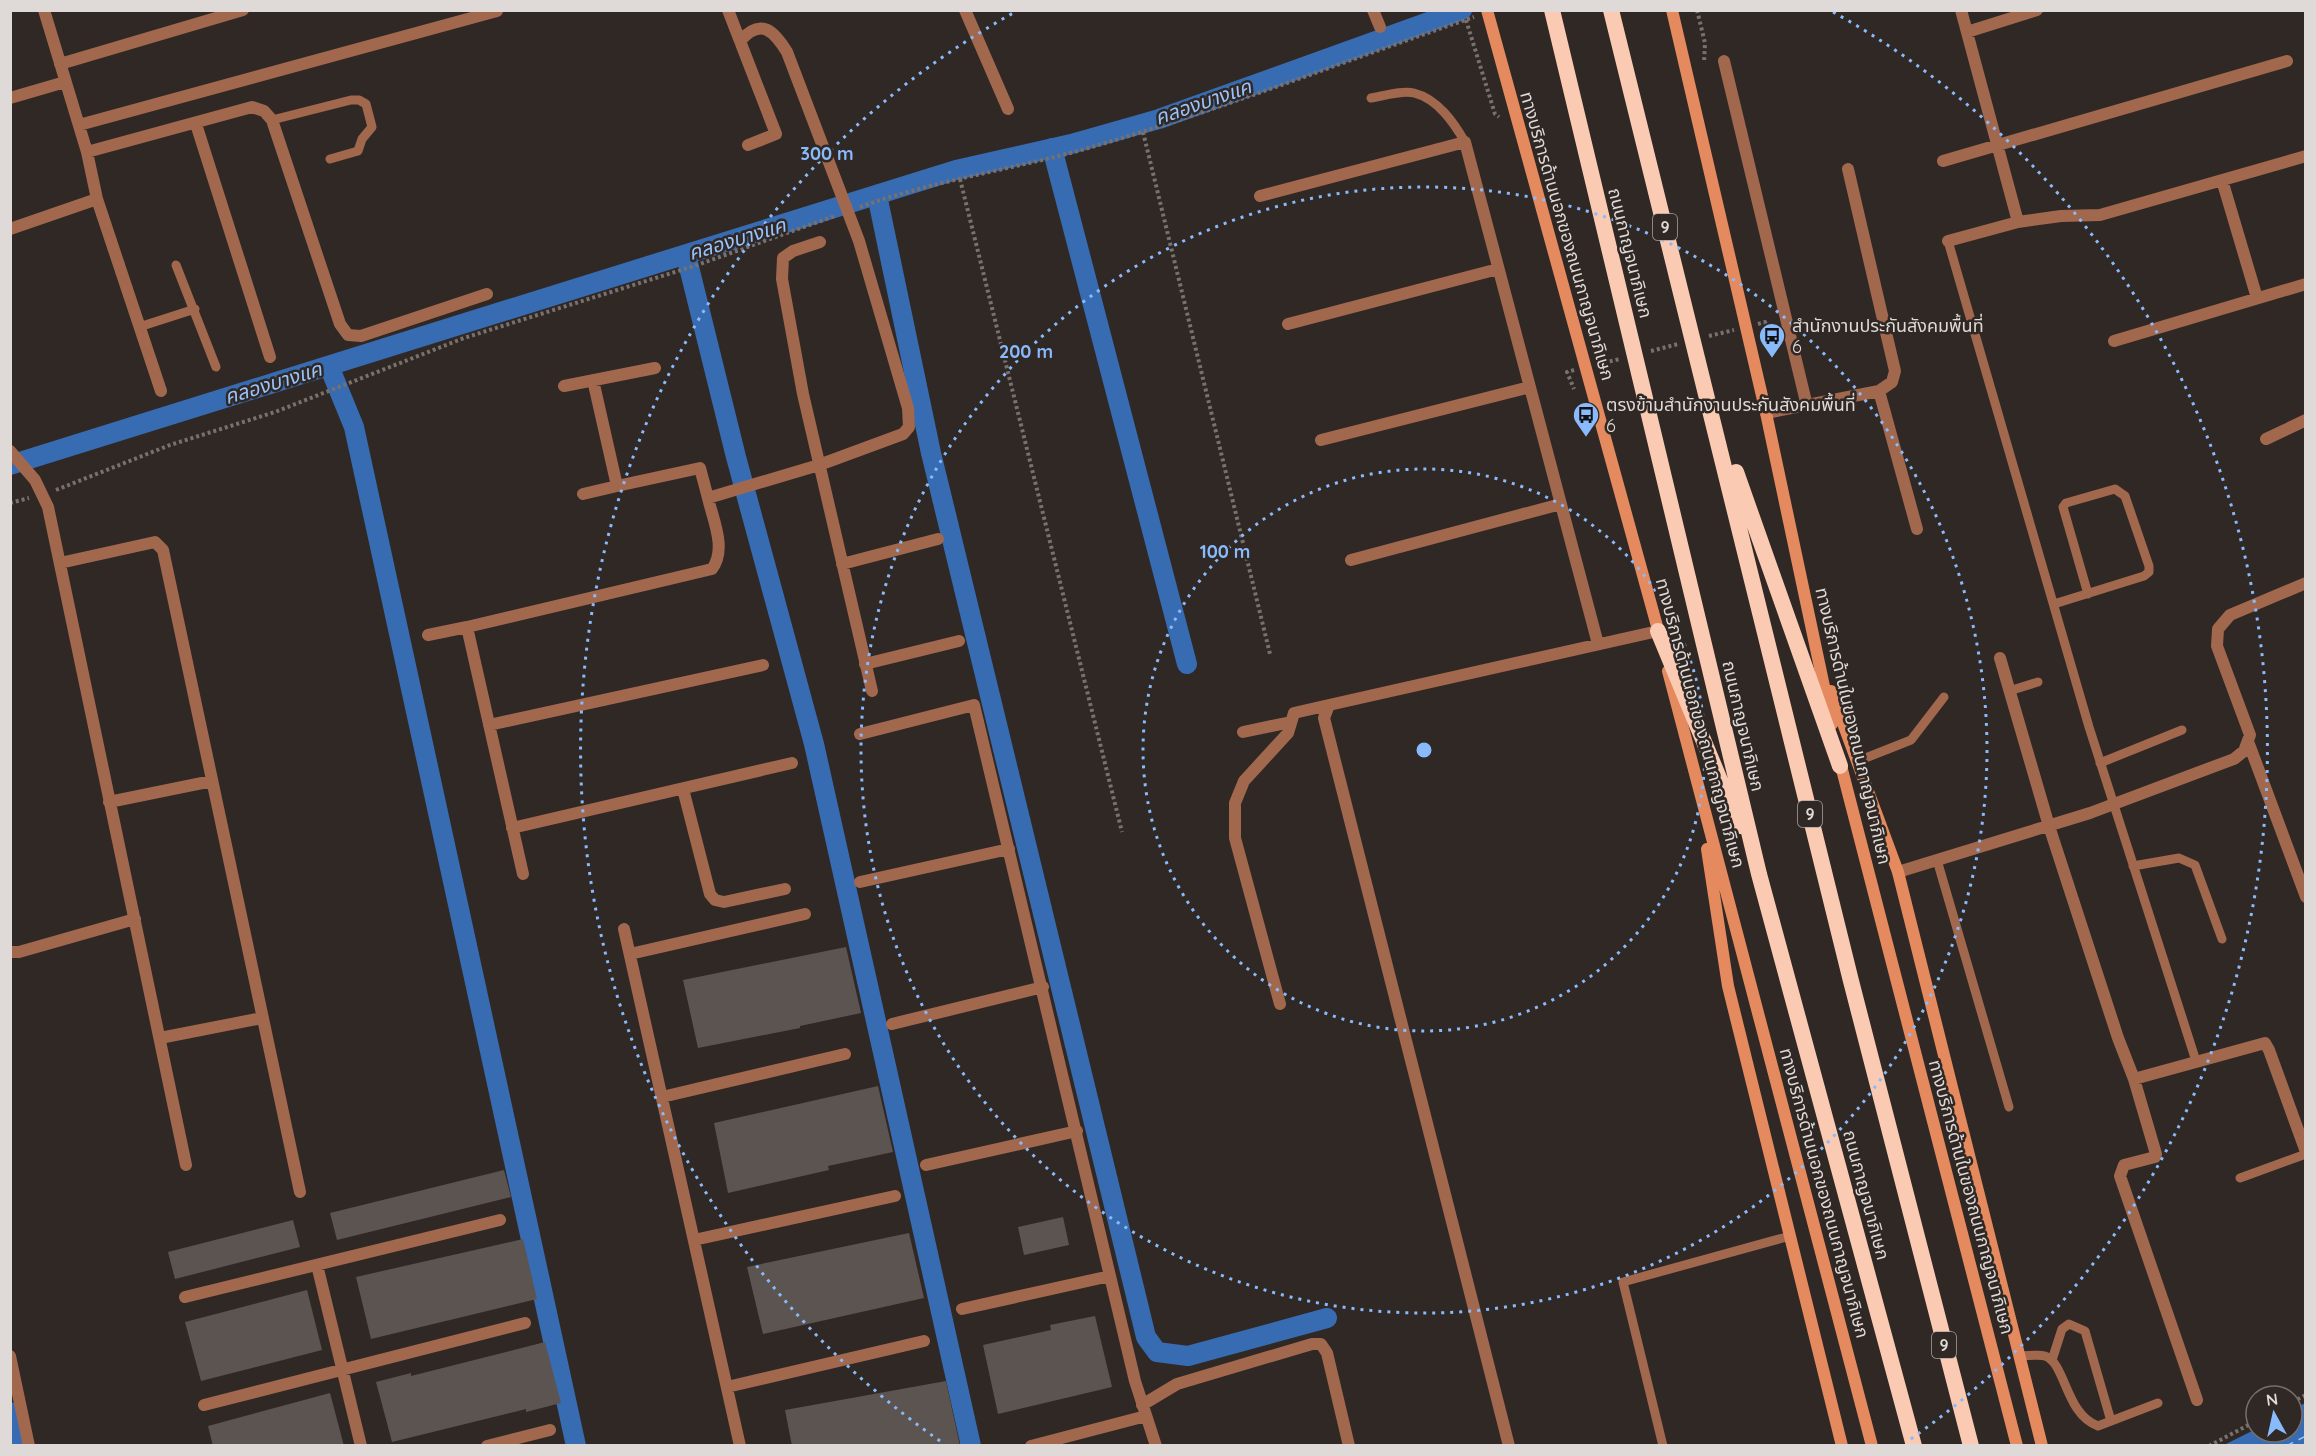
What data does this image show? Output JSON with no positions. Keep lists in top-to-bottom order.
{
  "streets": {
    "highway": ["9", "ถนนกาญจนาภิเษก"],
    "main road": ["ทางบริการด้านนอกของถนนกาญจนาภิเษก", "ทางบริการด้านในของถนนกาญจนาภิเษก"]
  },
  "water": ["คลองบางแค"],
  "places": {
    "bus stop": ["สำนักงานประกันสังคมพื้นที่ 6", "ตรงข้ามสำนักงานประกันสังคมพื้นที่ 6"]
  },
  "north": "top",
  "rings": ["300 m", "200 m", "100 m"]
}
